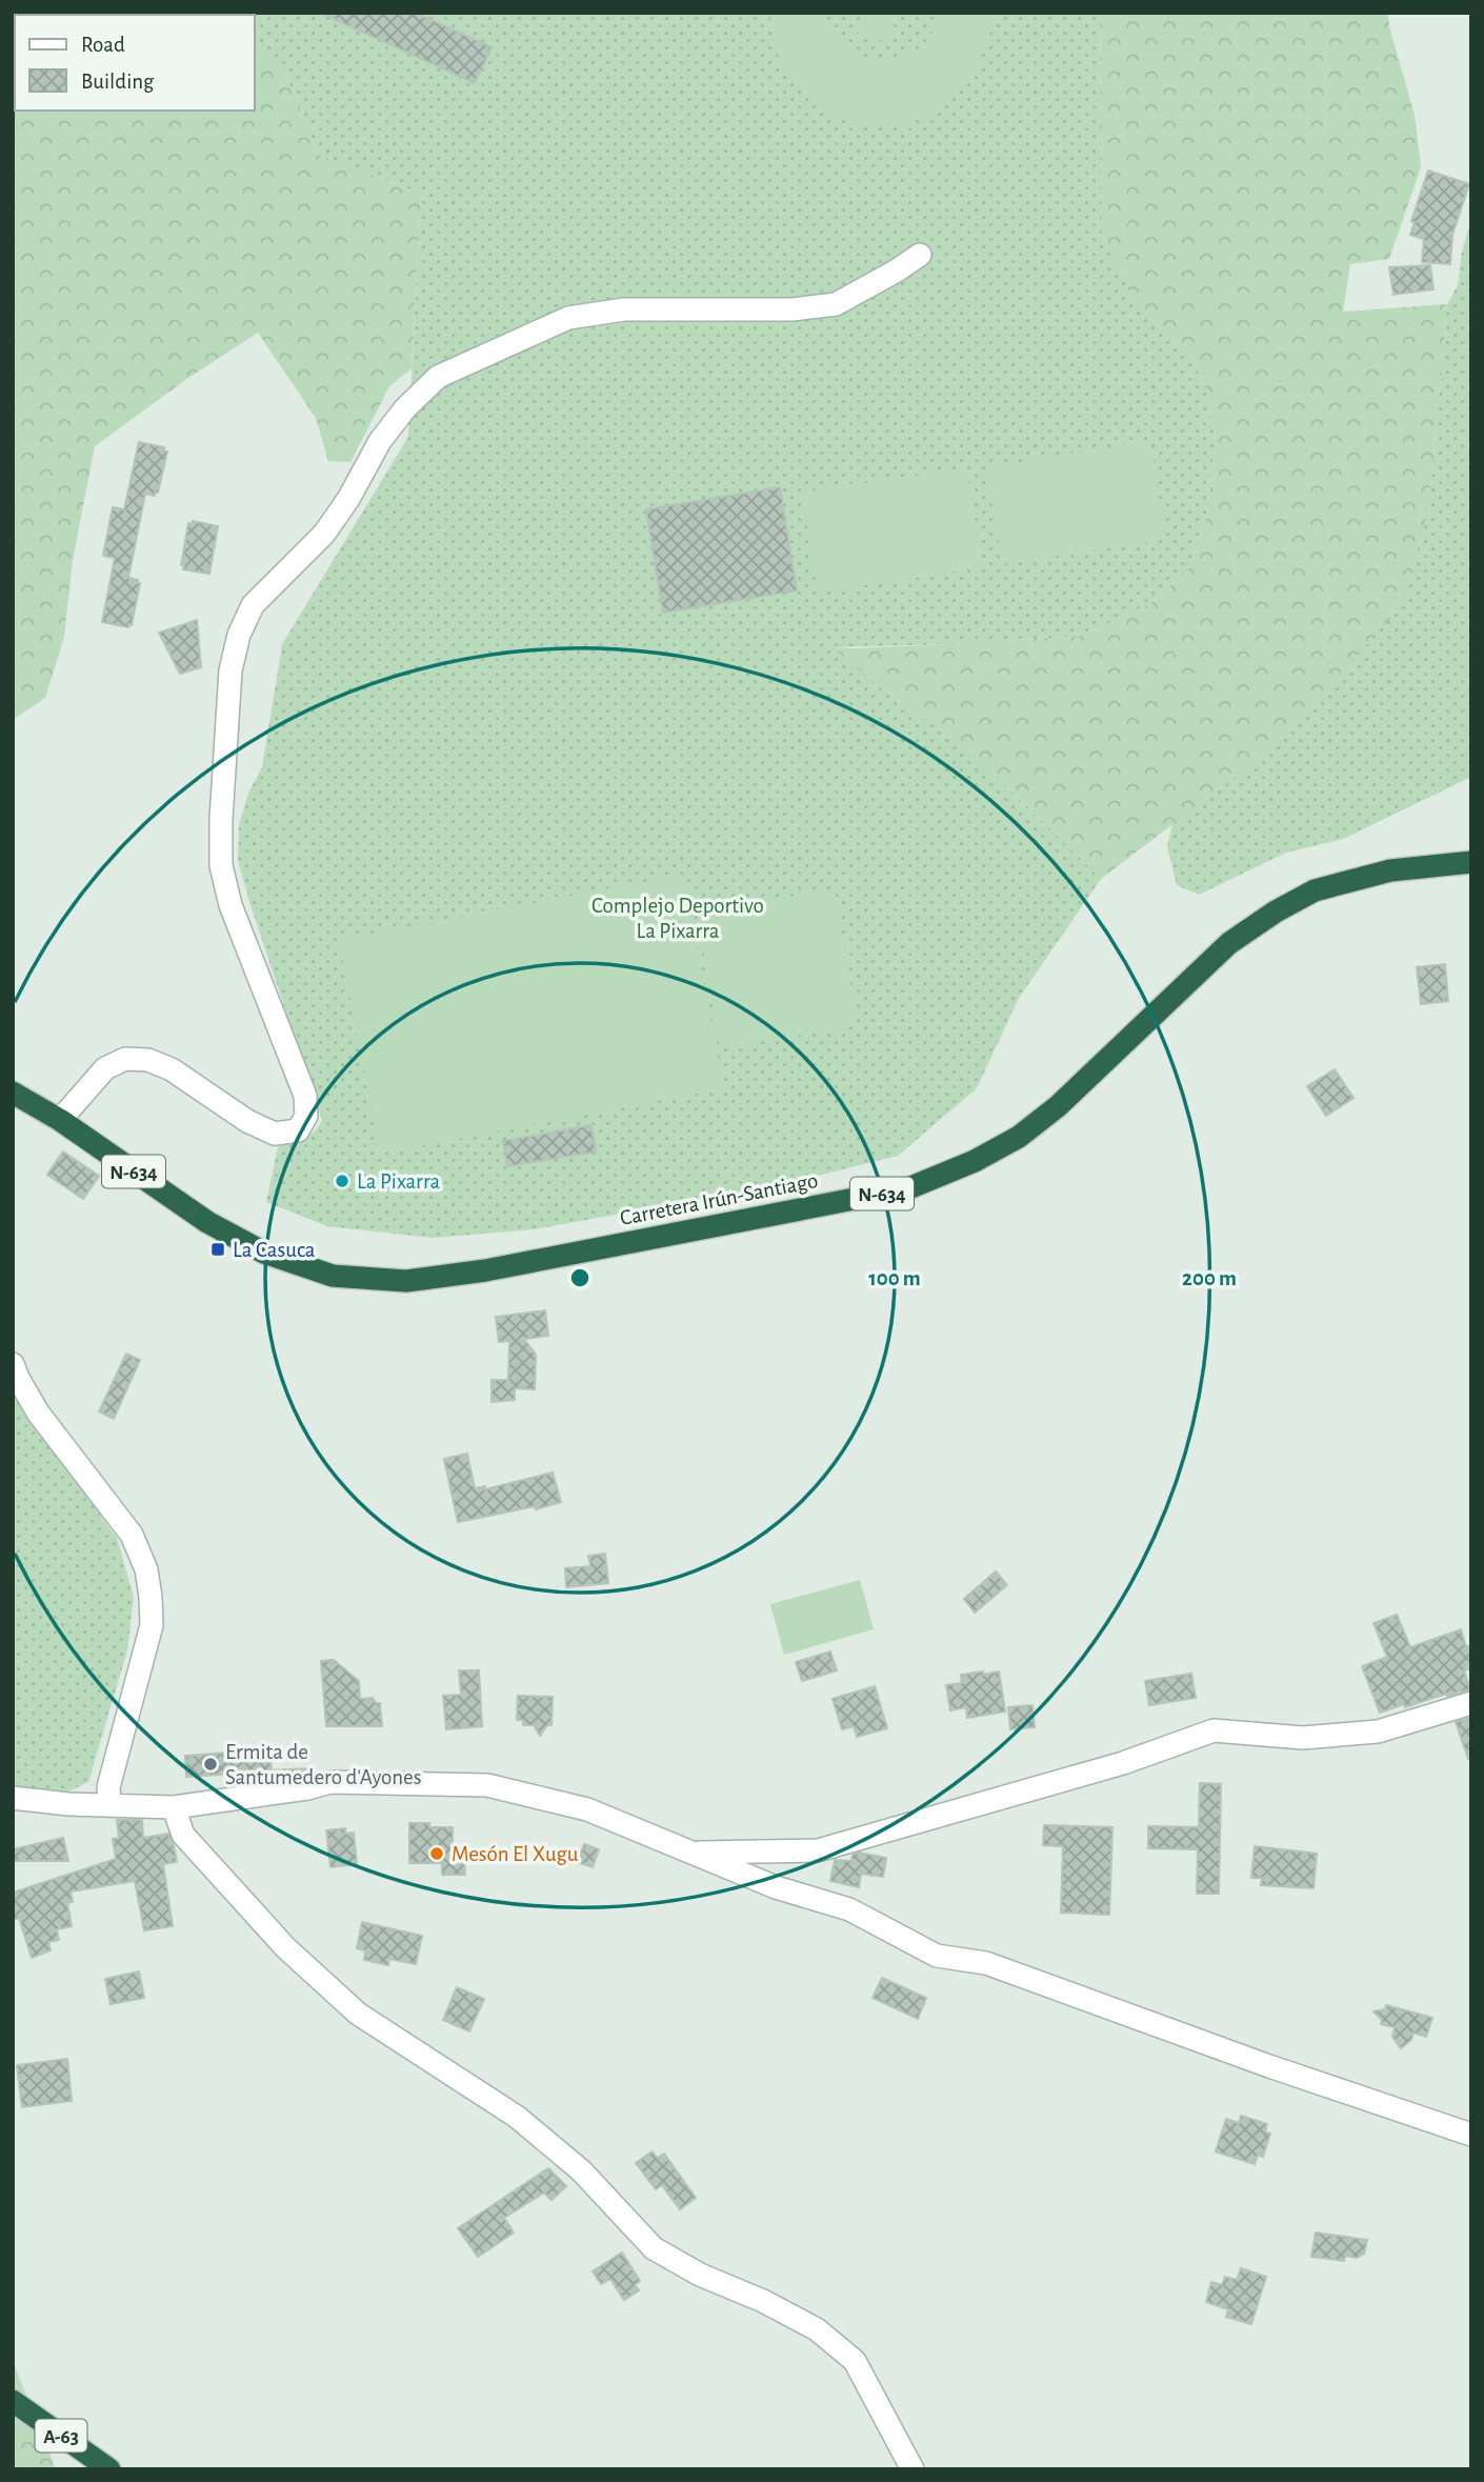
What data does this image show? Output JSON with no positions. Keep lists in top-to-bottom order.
{
  "streets": {
    "highway": ["N-634", "Carretera Irún-Santiago", "A-63"]
  },
  "parks": ["Complejo Deportivo La Pixarra"],
  "places": {
    "other": ["La Pixarra", "Ermita de Santumedero d'Ayones", "Mesón El Xugu"],
    "transit": ["La Casuca"]
  },
  "legend": ["Road", "Building"],
  "rings": ["100 m", "200 m"]
}
